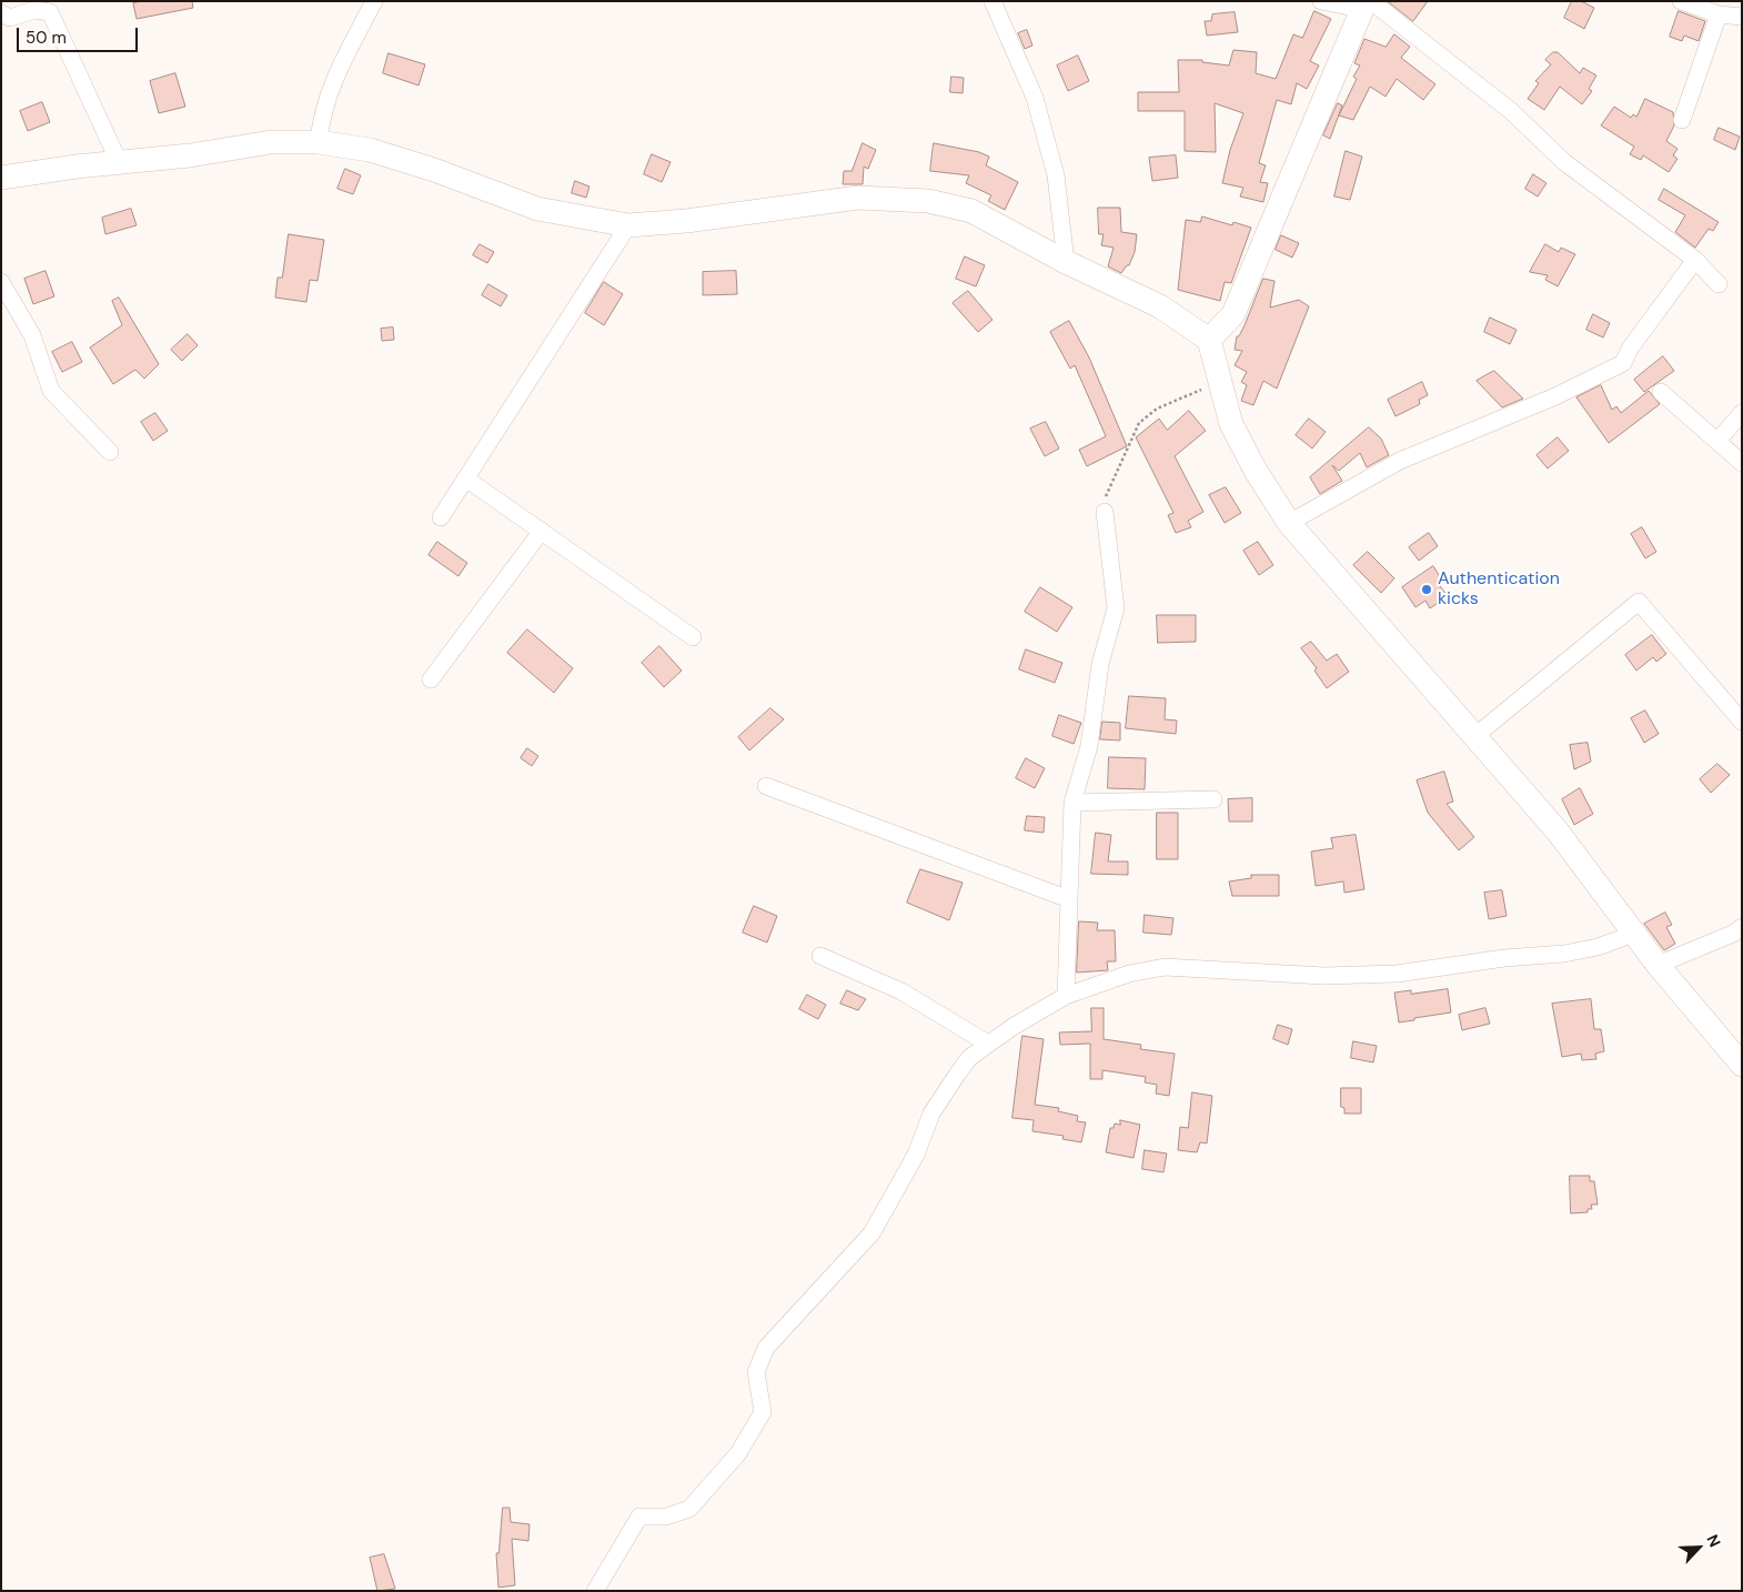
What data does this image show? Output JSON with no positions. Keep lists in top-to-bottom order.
{
  "places": ["Authentication kicks"],
  "scale_bar": "50 m",
  "north": "top right"
}
